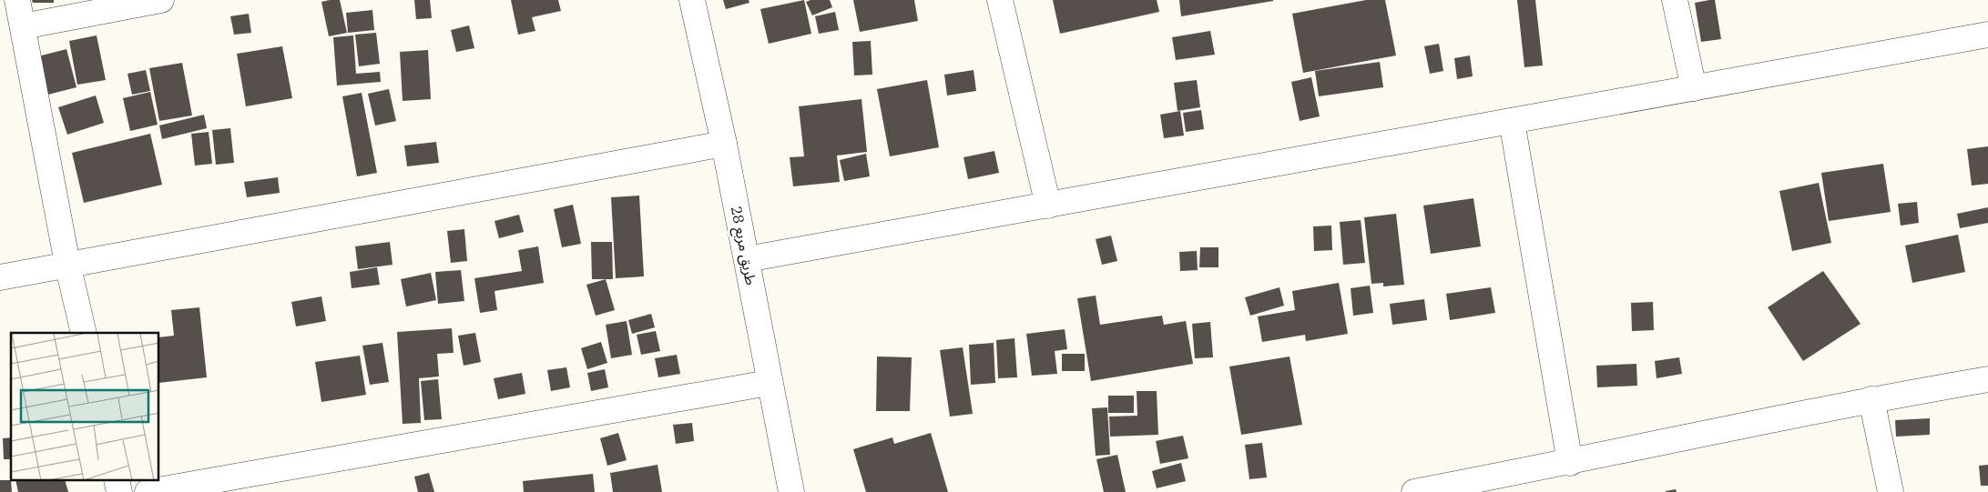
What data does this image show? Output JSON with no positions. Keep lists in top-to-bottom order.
{
  "streets": {
    "street": ["طريق مربع 28"]
  }
}
